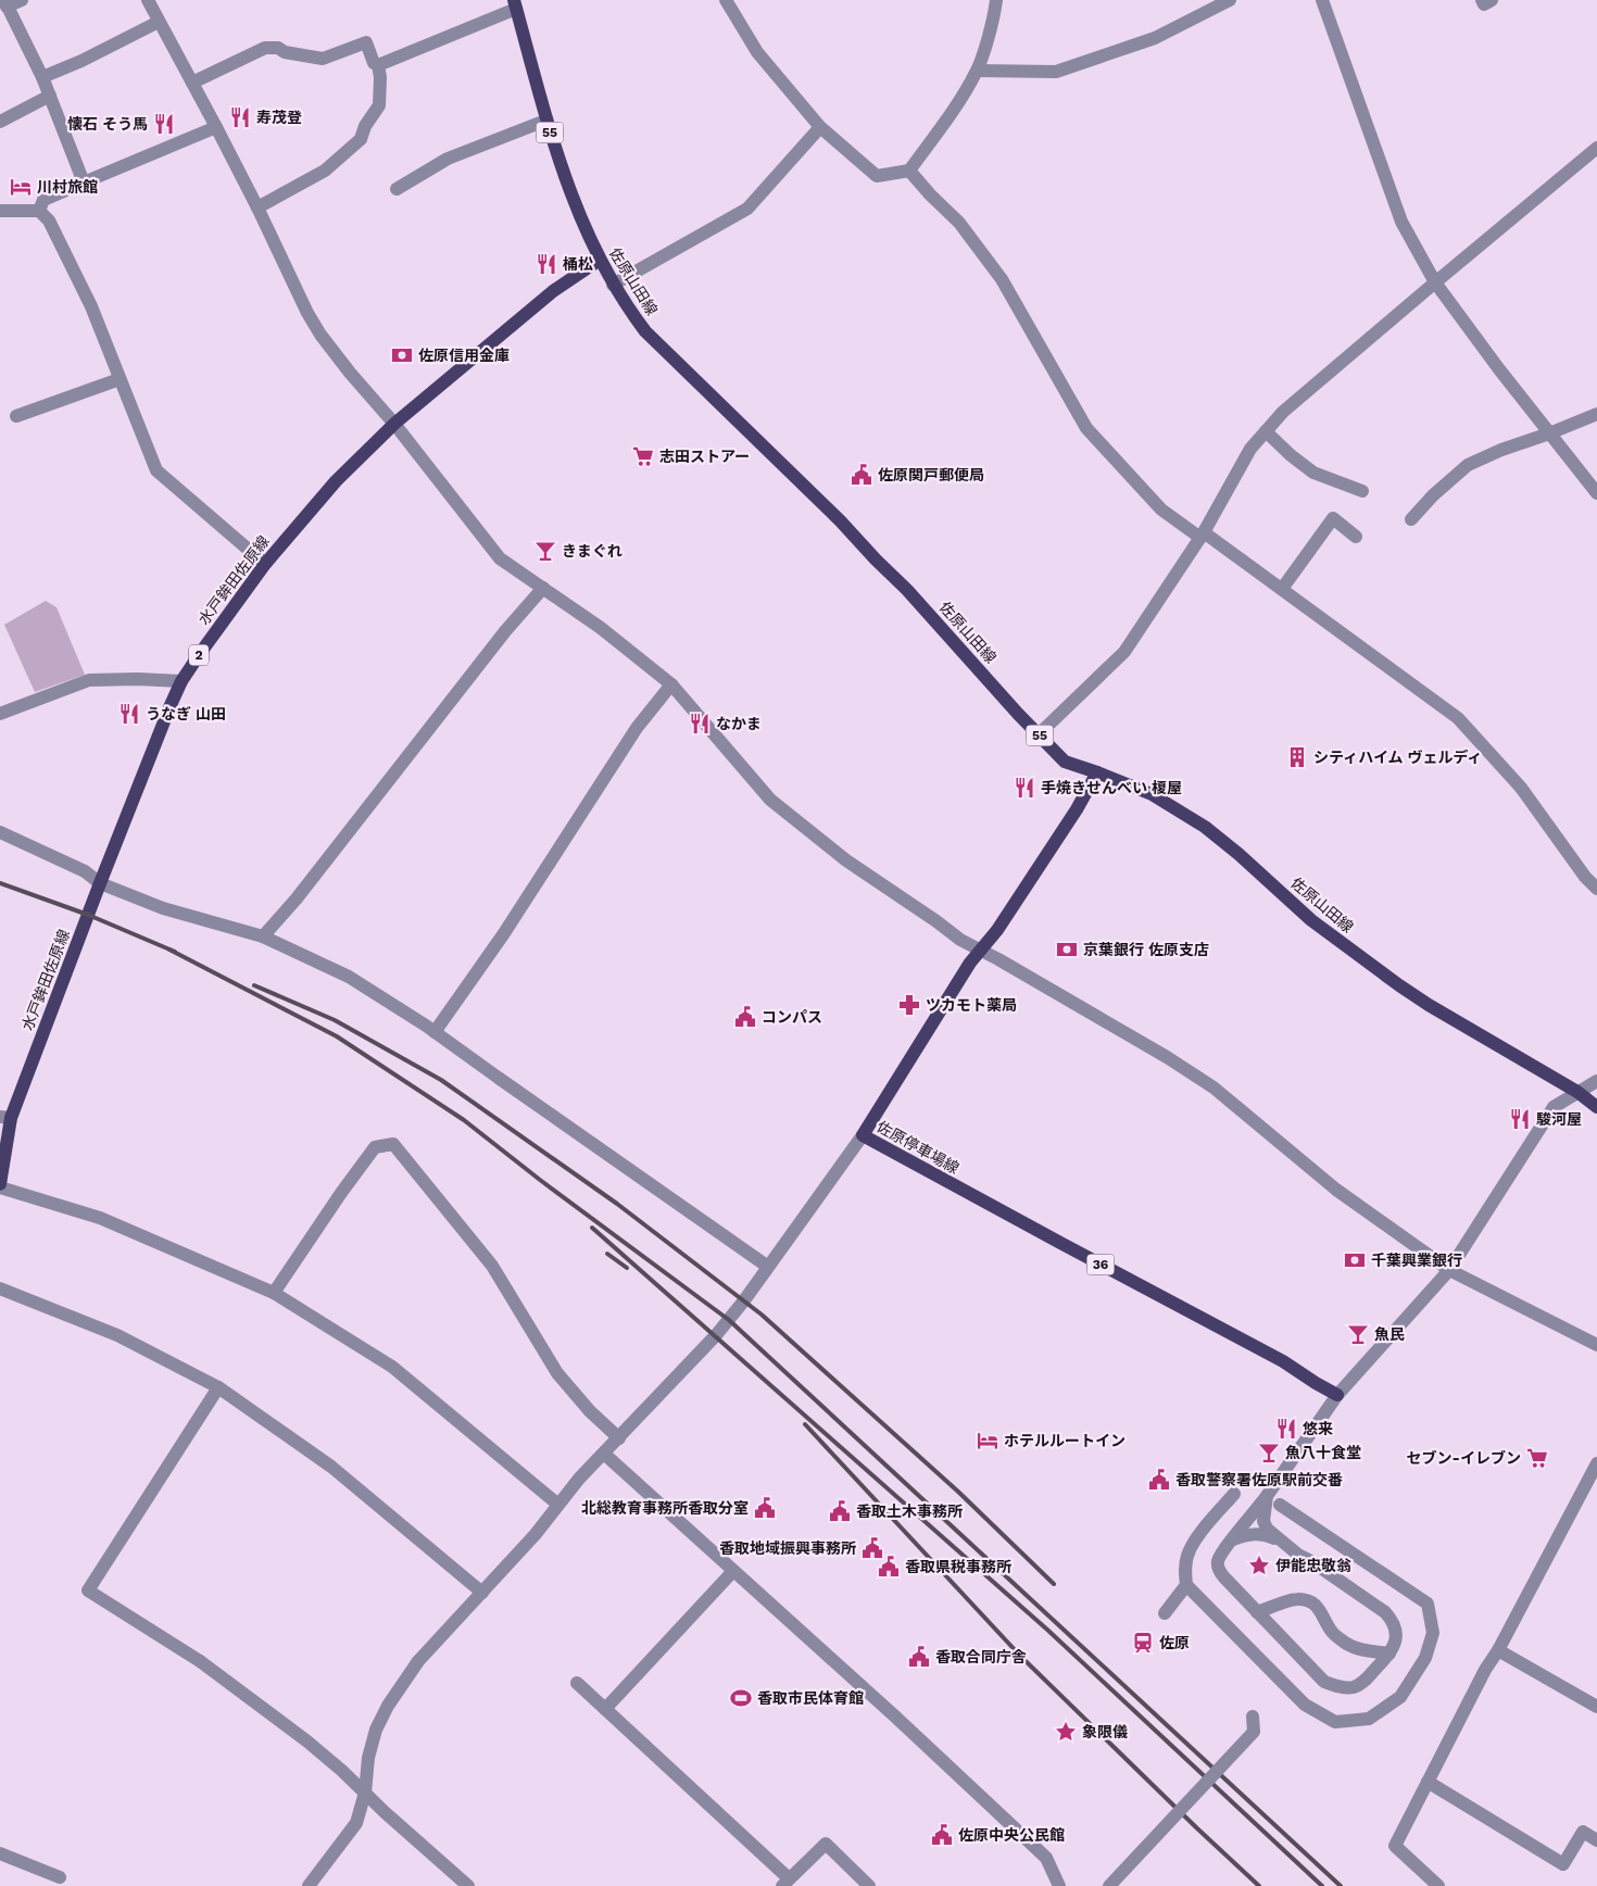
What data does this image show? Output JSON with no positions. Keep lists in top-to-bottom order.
{
  "streets": {
    "main road": [
      "55",
      "佐原山田線",
      "水戸鉾田佐原線",
      "2",
      "佐原停車場線",
      "36"
    ]
  },
  "crossings": [
    ["佐原山田線", "水戸鉾田佐原線"],
    ["佐原山田線", "佐原停車場線"]
  ],
  "places": {
    "restaurant": [
      "寿茂登",
      "懐石 そう馬",
      "桶松",
      "うなぎ 山田",
      "なかま",
      "手焼きせんべい 榎屋",
      "駿河屋",
      "悠来"
    ],
    "hotel": ["川村旅館", "ホテルルートイン"],
    "bank": ["佐原信用金庫", "京葉銀行 佐原支店", "千葉興業銀行"],
    "supermarket": ["志田ストアー", "セブン-イレブン"],
    "public building": [
      "佐原関戸郵便局",
      "コンパス",
      "香取警察署佐原駅前交番",
      "北総教育事務所香取分室",
      "香取土木事務所",
      "香取地域振興事務所",
      "香取県税事務所",
      "香取合同庁舎",
      "佐原中央公民館"
    ],
    "bar": ["きまぐれ", "魚民", "魚八十食堂"],
    "building": ["シティハイム ヴェルディ"],
    "pharmacy": ["ツカモト薬局"],
    "place": ["伊能忠敬翁", "象限儀"],
    "station": ["佐原"],
    "sports": ["香取市民体育館"]
  }
}
